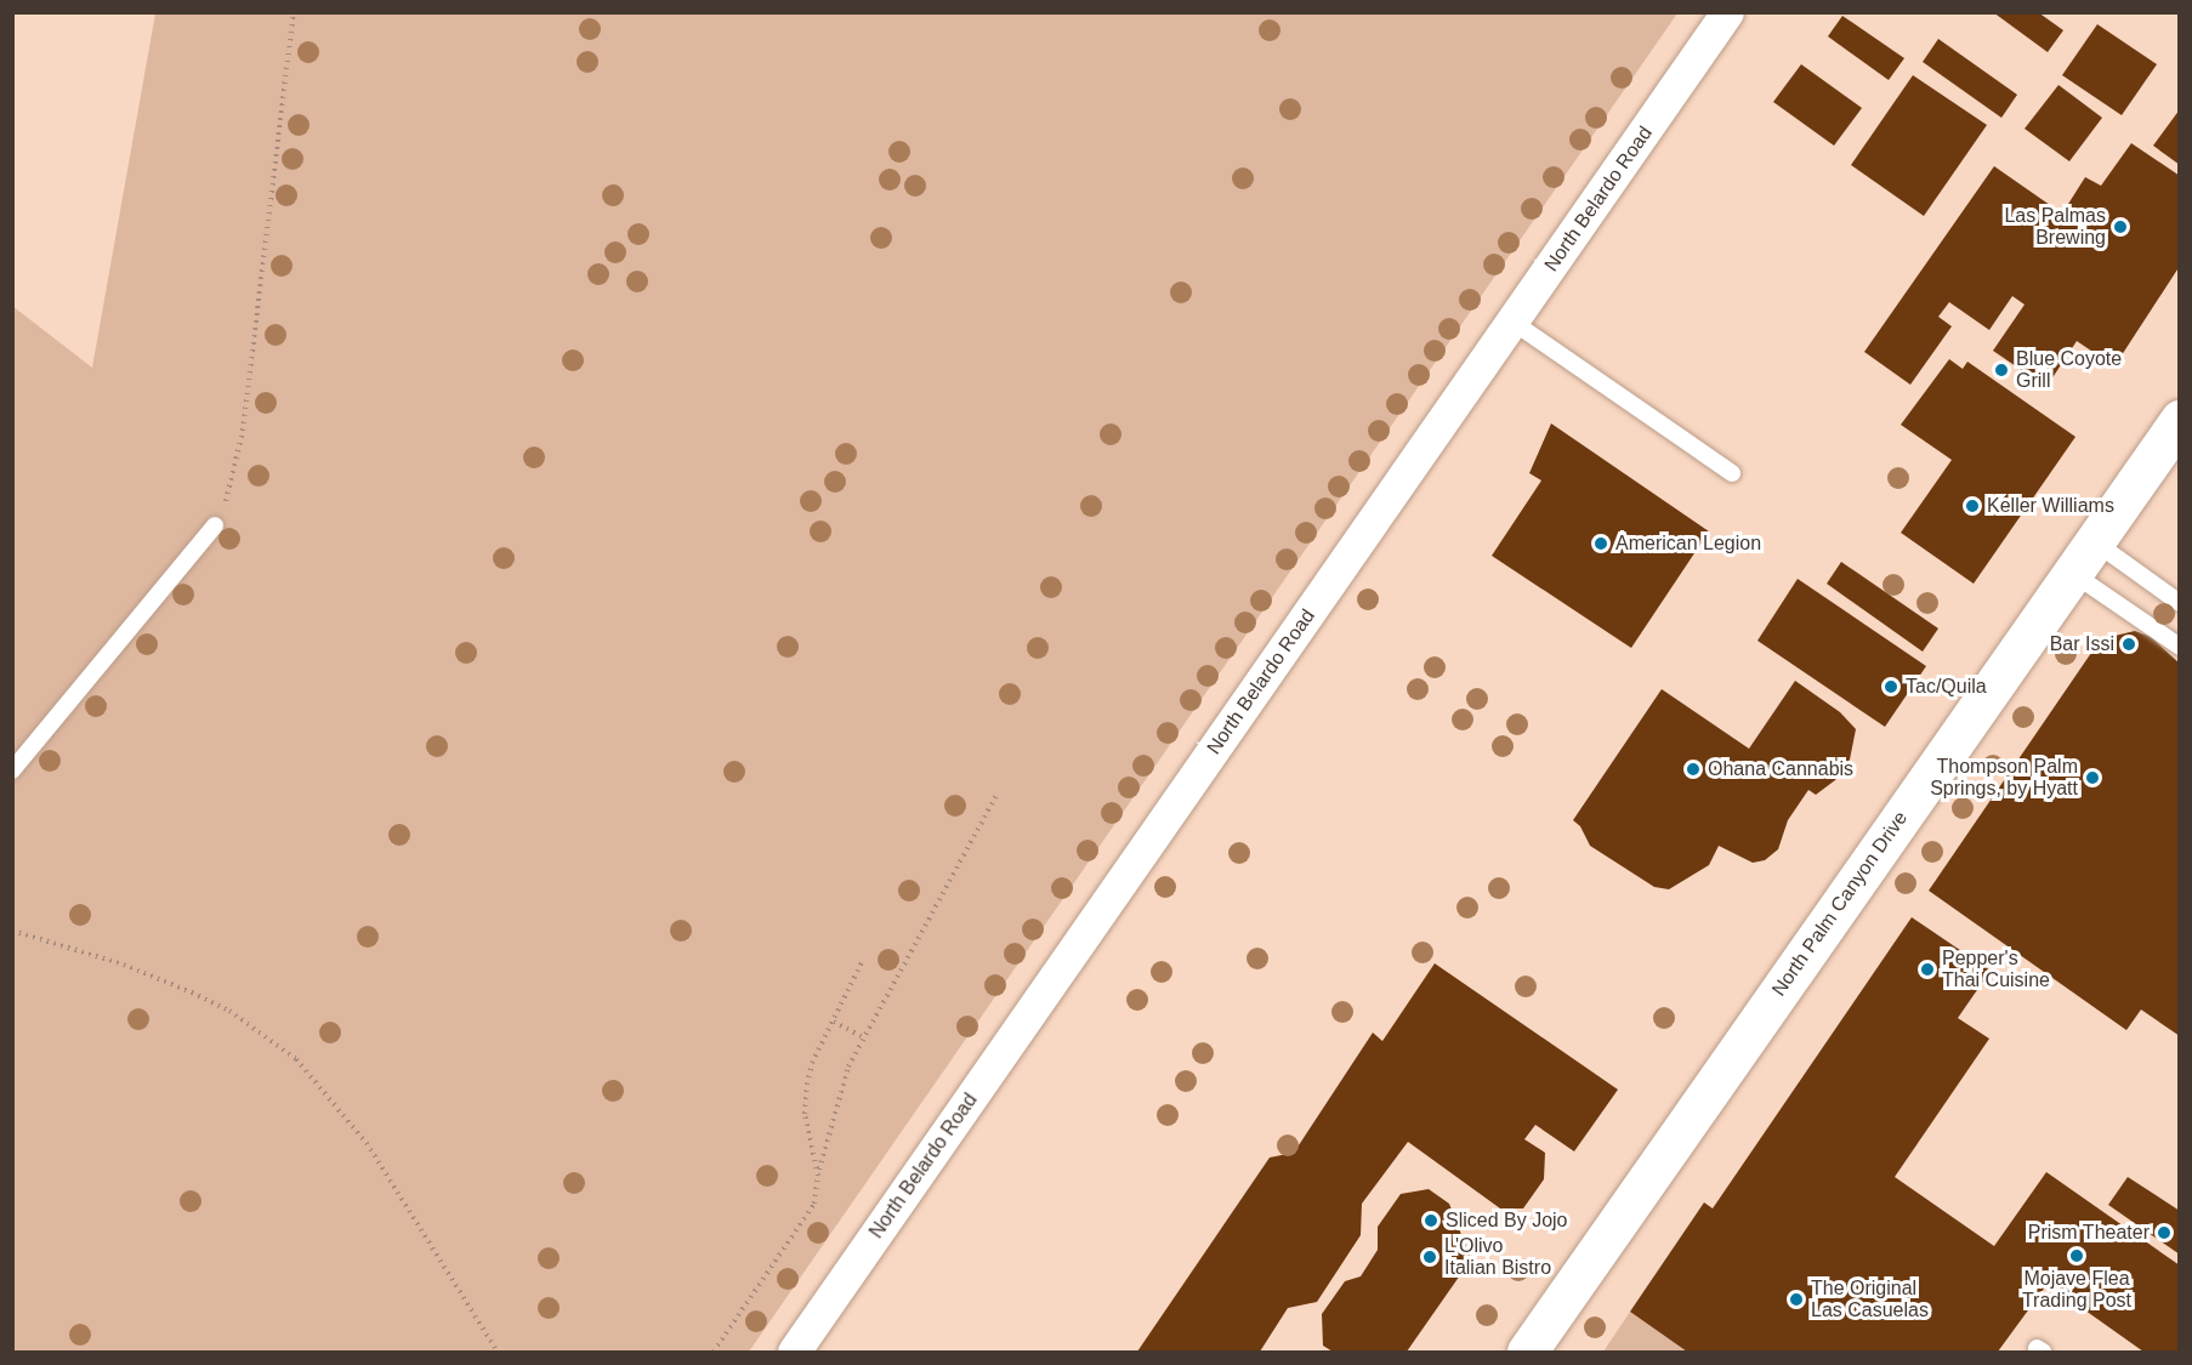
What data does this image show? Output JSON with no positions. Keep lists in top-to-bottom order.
{
  "streets": {
    "main road": ["North Palm Canyon Drive"],
    "street": ["North Belardo Road"]
  },
  "places": [
    "Las Palmas Brewing",
    "Blue Coyote Grill",
    "Keller Williams",
    "American Legion",
    "Bar Issi",
    "Tac/Quila",
    "Ohana Cannabis",
    "Thompson Palm Springs, by Hyatt",
    "Pepper's Thai Cuisine",
    "Sliced By Jojo",
    "Prism Theater",
    "Mojave Flea Trading Post",
    "L'Olivo Italian Bistro",
    "The Original Las Casuelas"
  ]
}
